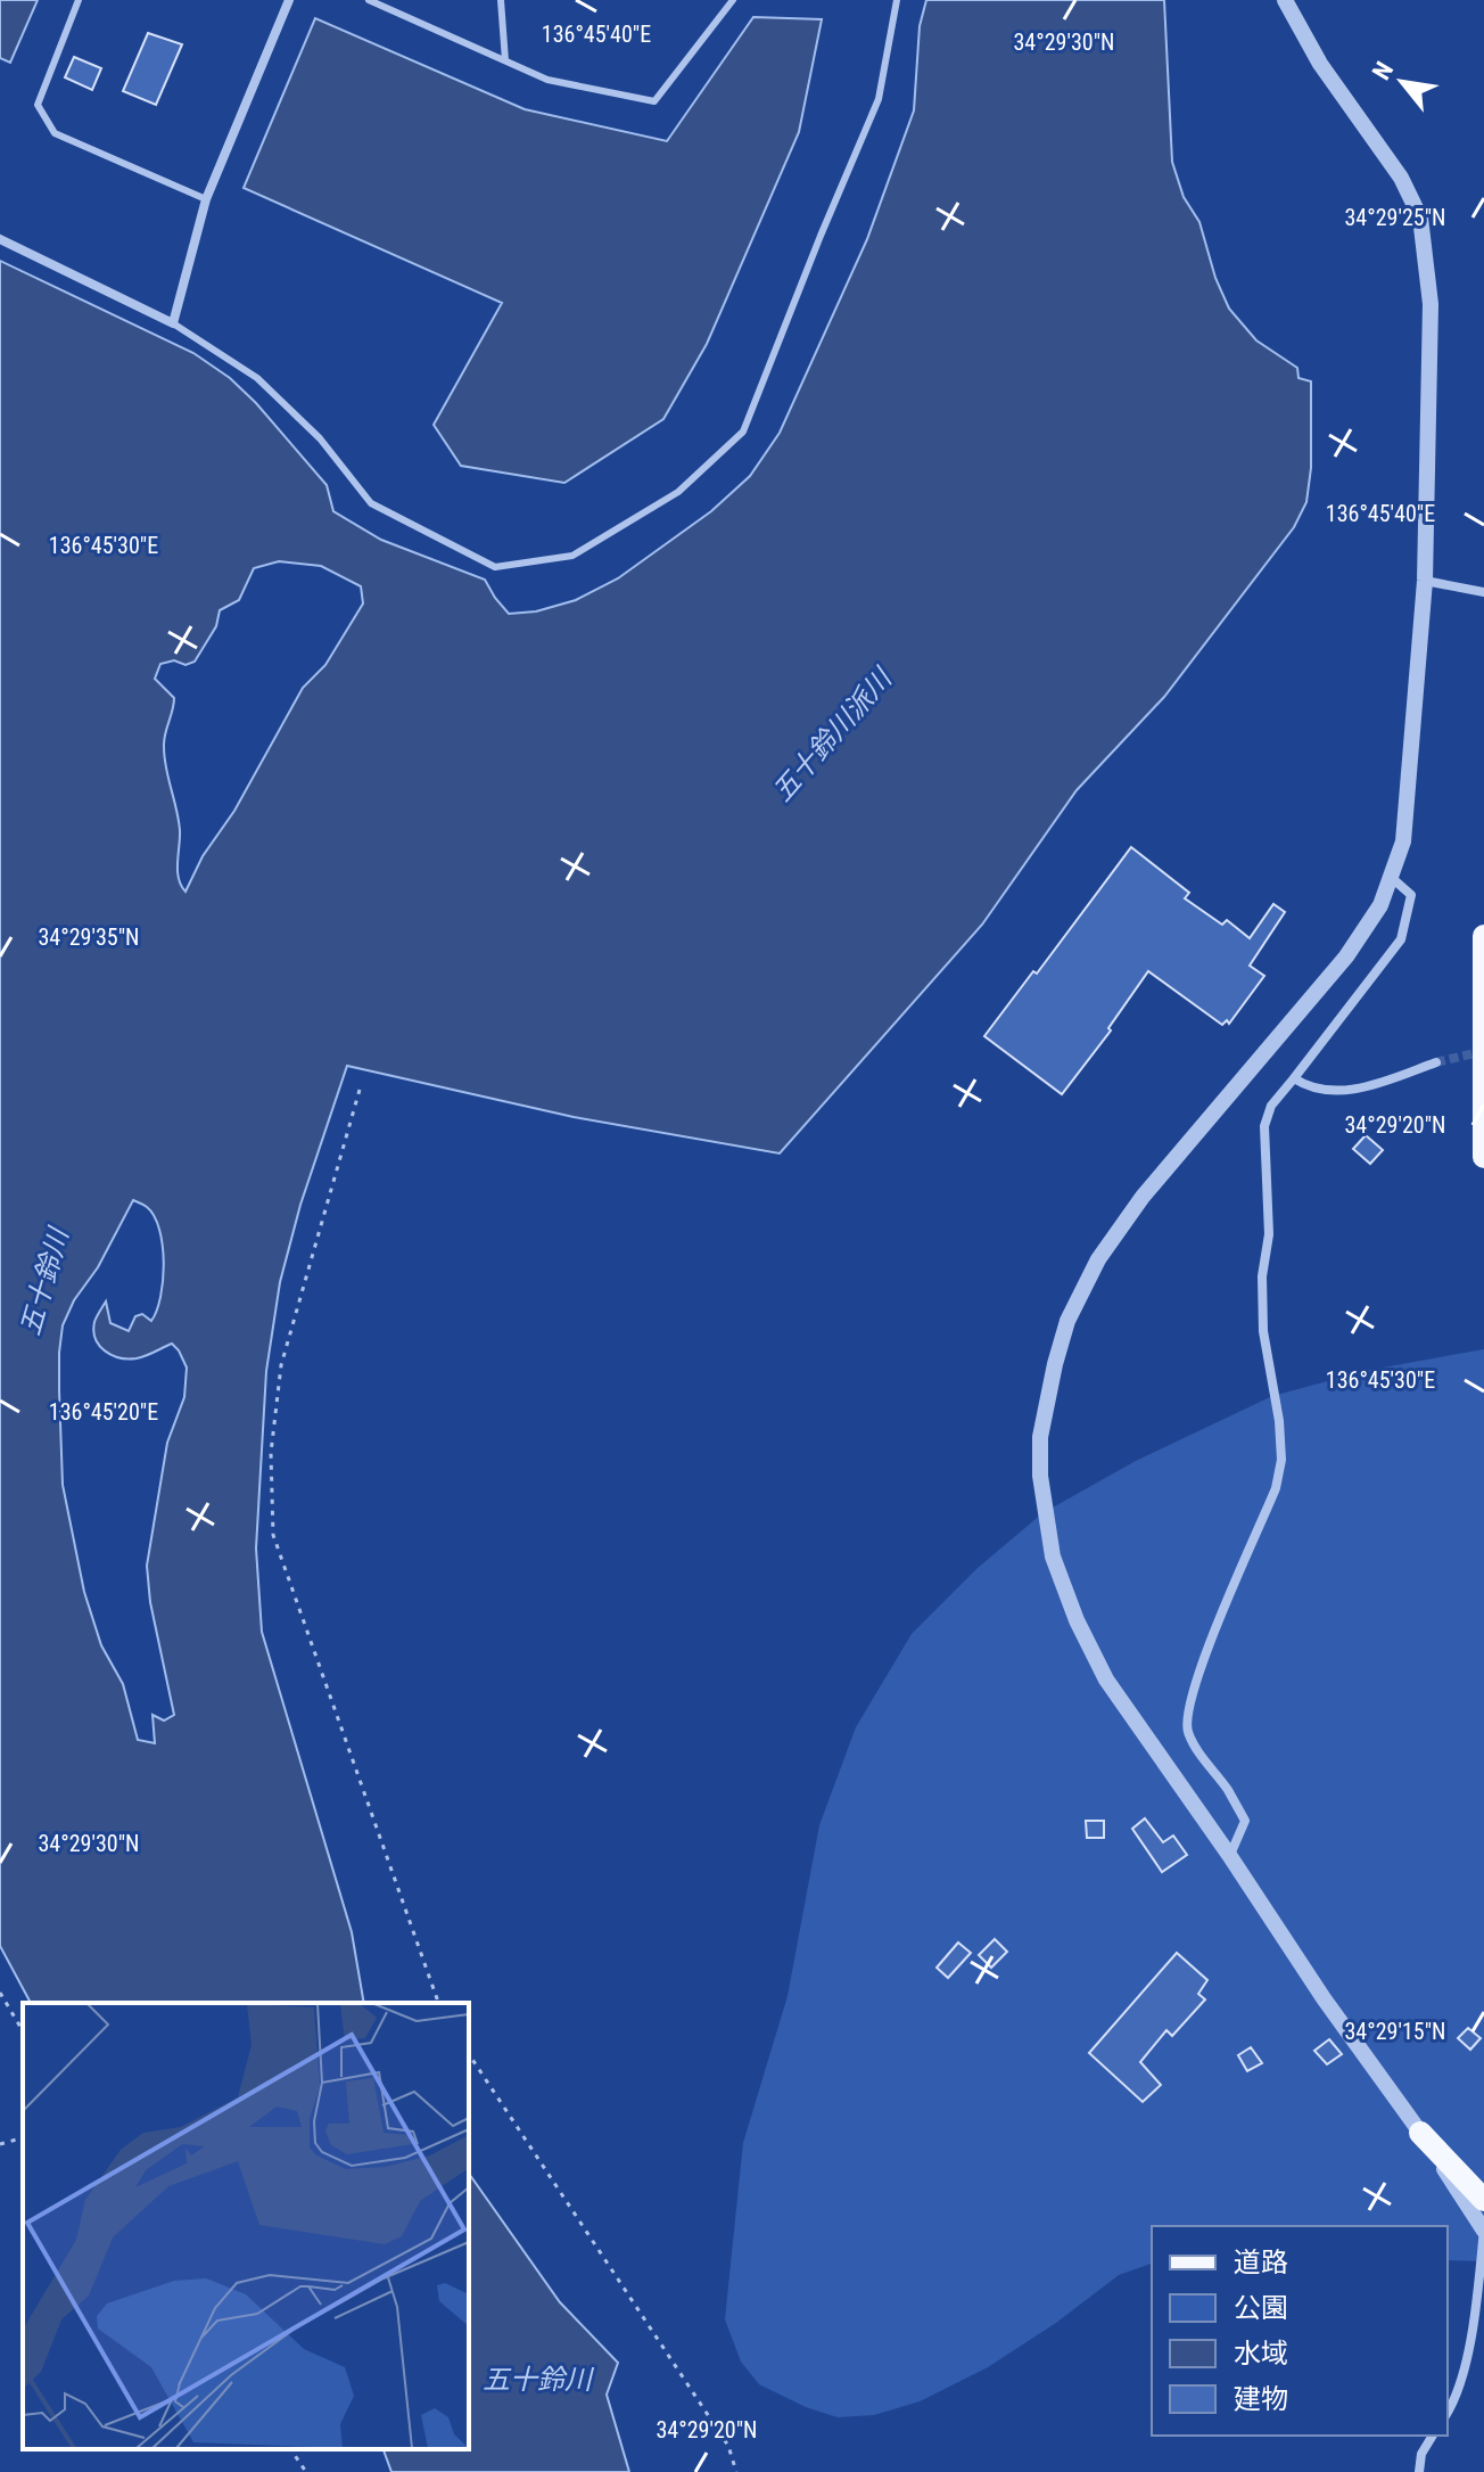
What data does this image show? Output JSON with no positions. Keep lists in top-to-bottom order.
{
  "water": ["五十鈴川派川", "五十鈴川"],
  "legend": [
    "道路",
    "公園",
    "水域",
    "建物"
  ],
  "north": "top left",
  "coordinates": [
    "136°45'40\"E",
    "34°29'30\"N",
    "34°29'25\"N",
    "136°45'30\"E",
    "34°29'35\"N",
    "34°29'20\"N",
    "136°45'20\"E",
    "34°29'15\"N"
  ]
}
